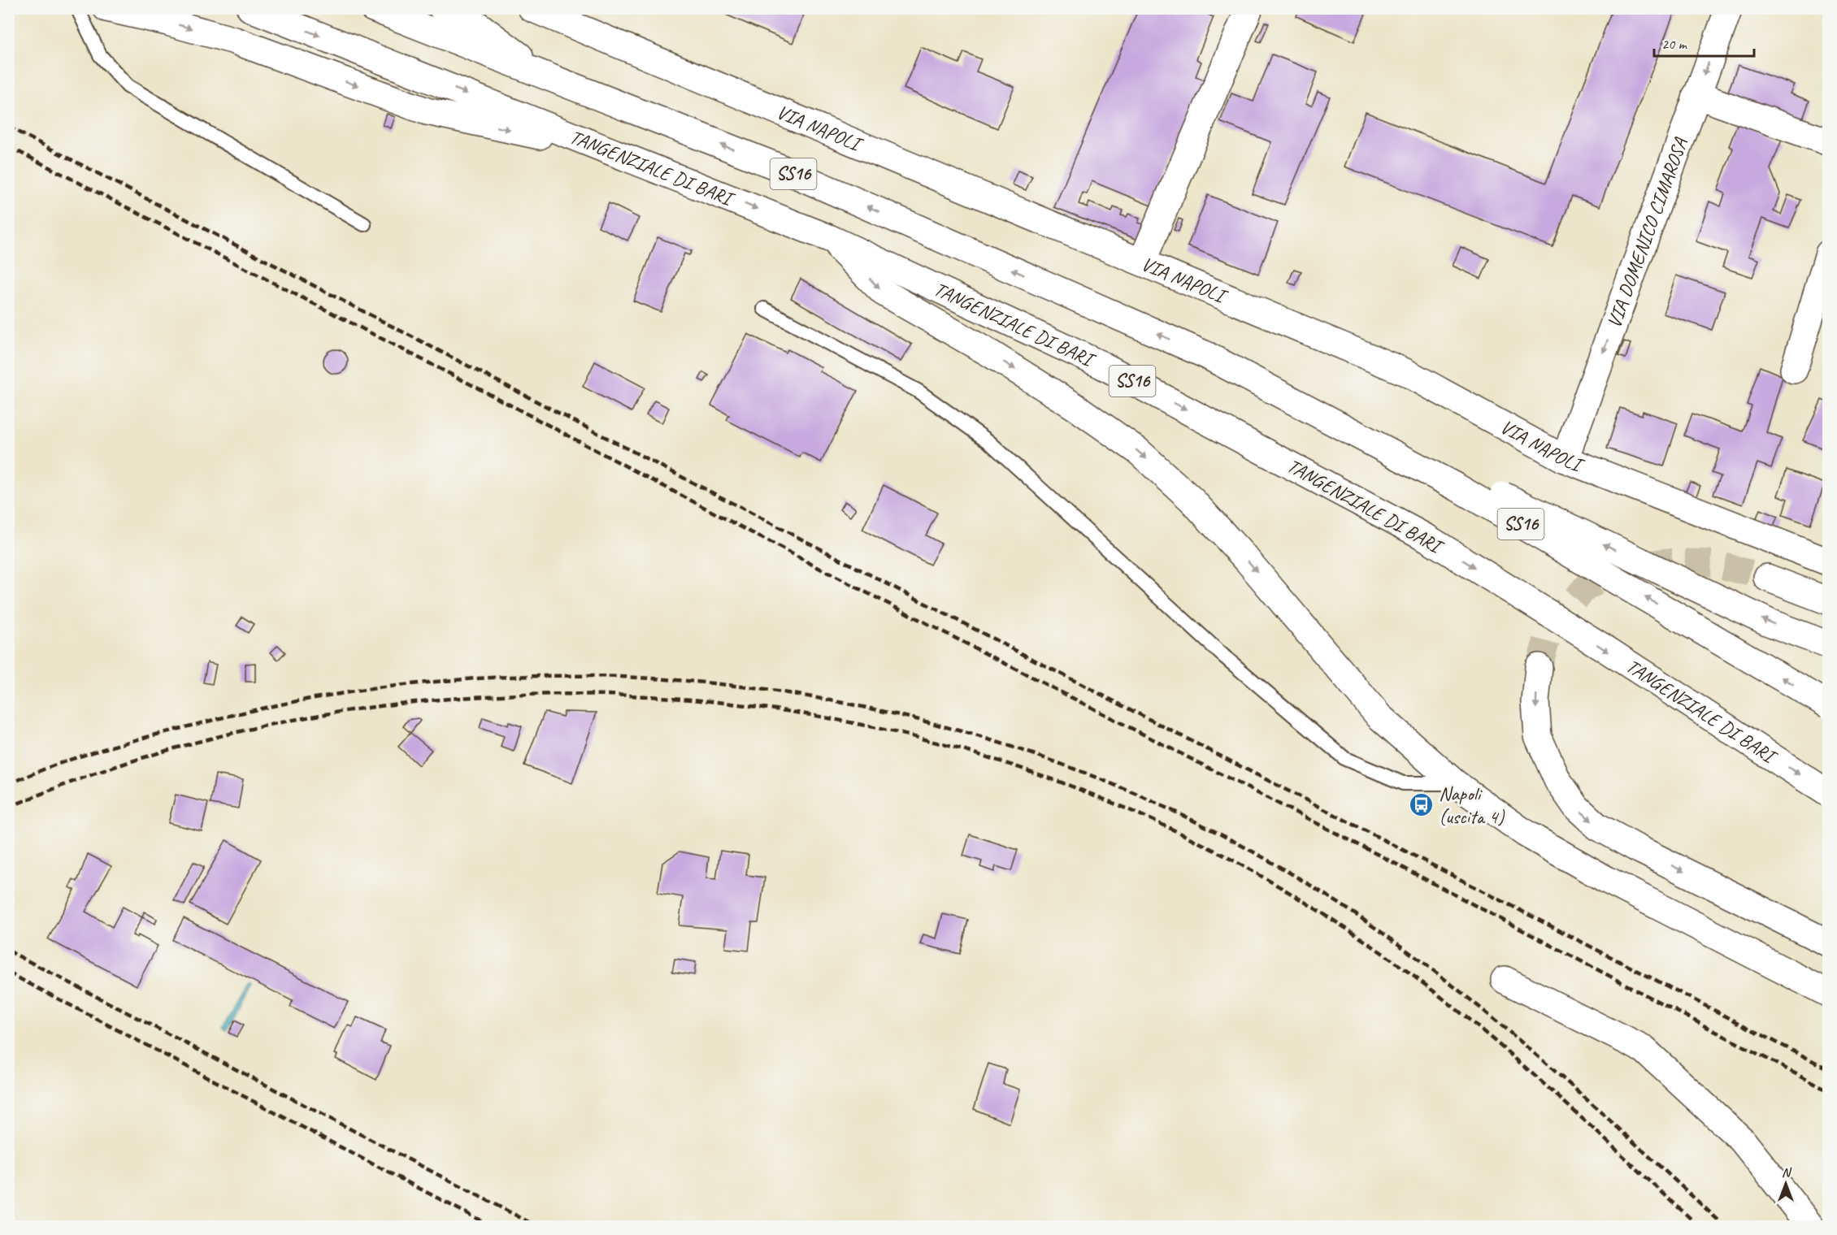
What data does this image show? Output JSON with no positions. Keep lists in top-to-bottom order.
{
  "streets": {
    "main road": [
      "VIA NAPOLI",
      "TANGENZIALE DI BARI",
      "SS16",
      "VIA DOMENICO CIMAROSA"
    ]
  },
  "crossings": [
    ["VIA NAPOLI", "VIA DOMENICO CIMAROSA"]
  ],
  "one_way": ["VIA DOMENICO CIMAROSA"],
  "places": {
    "bus stop": ["Napoli (uscita 4)"]
  },
  "scale_bar": "20 m",
  "north": "top"
}
